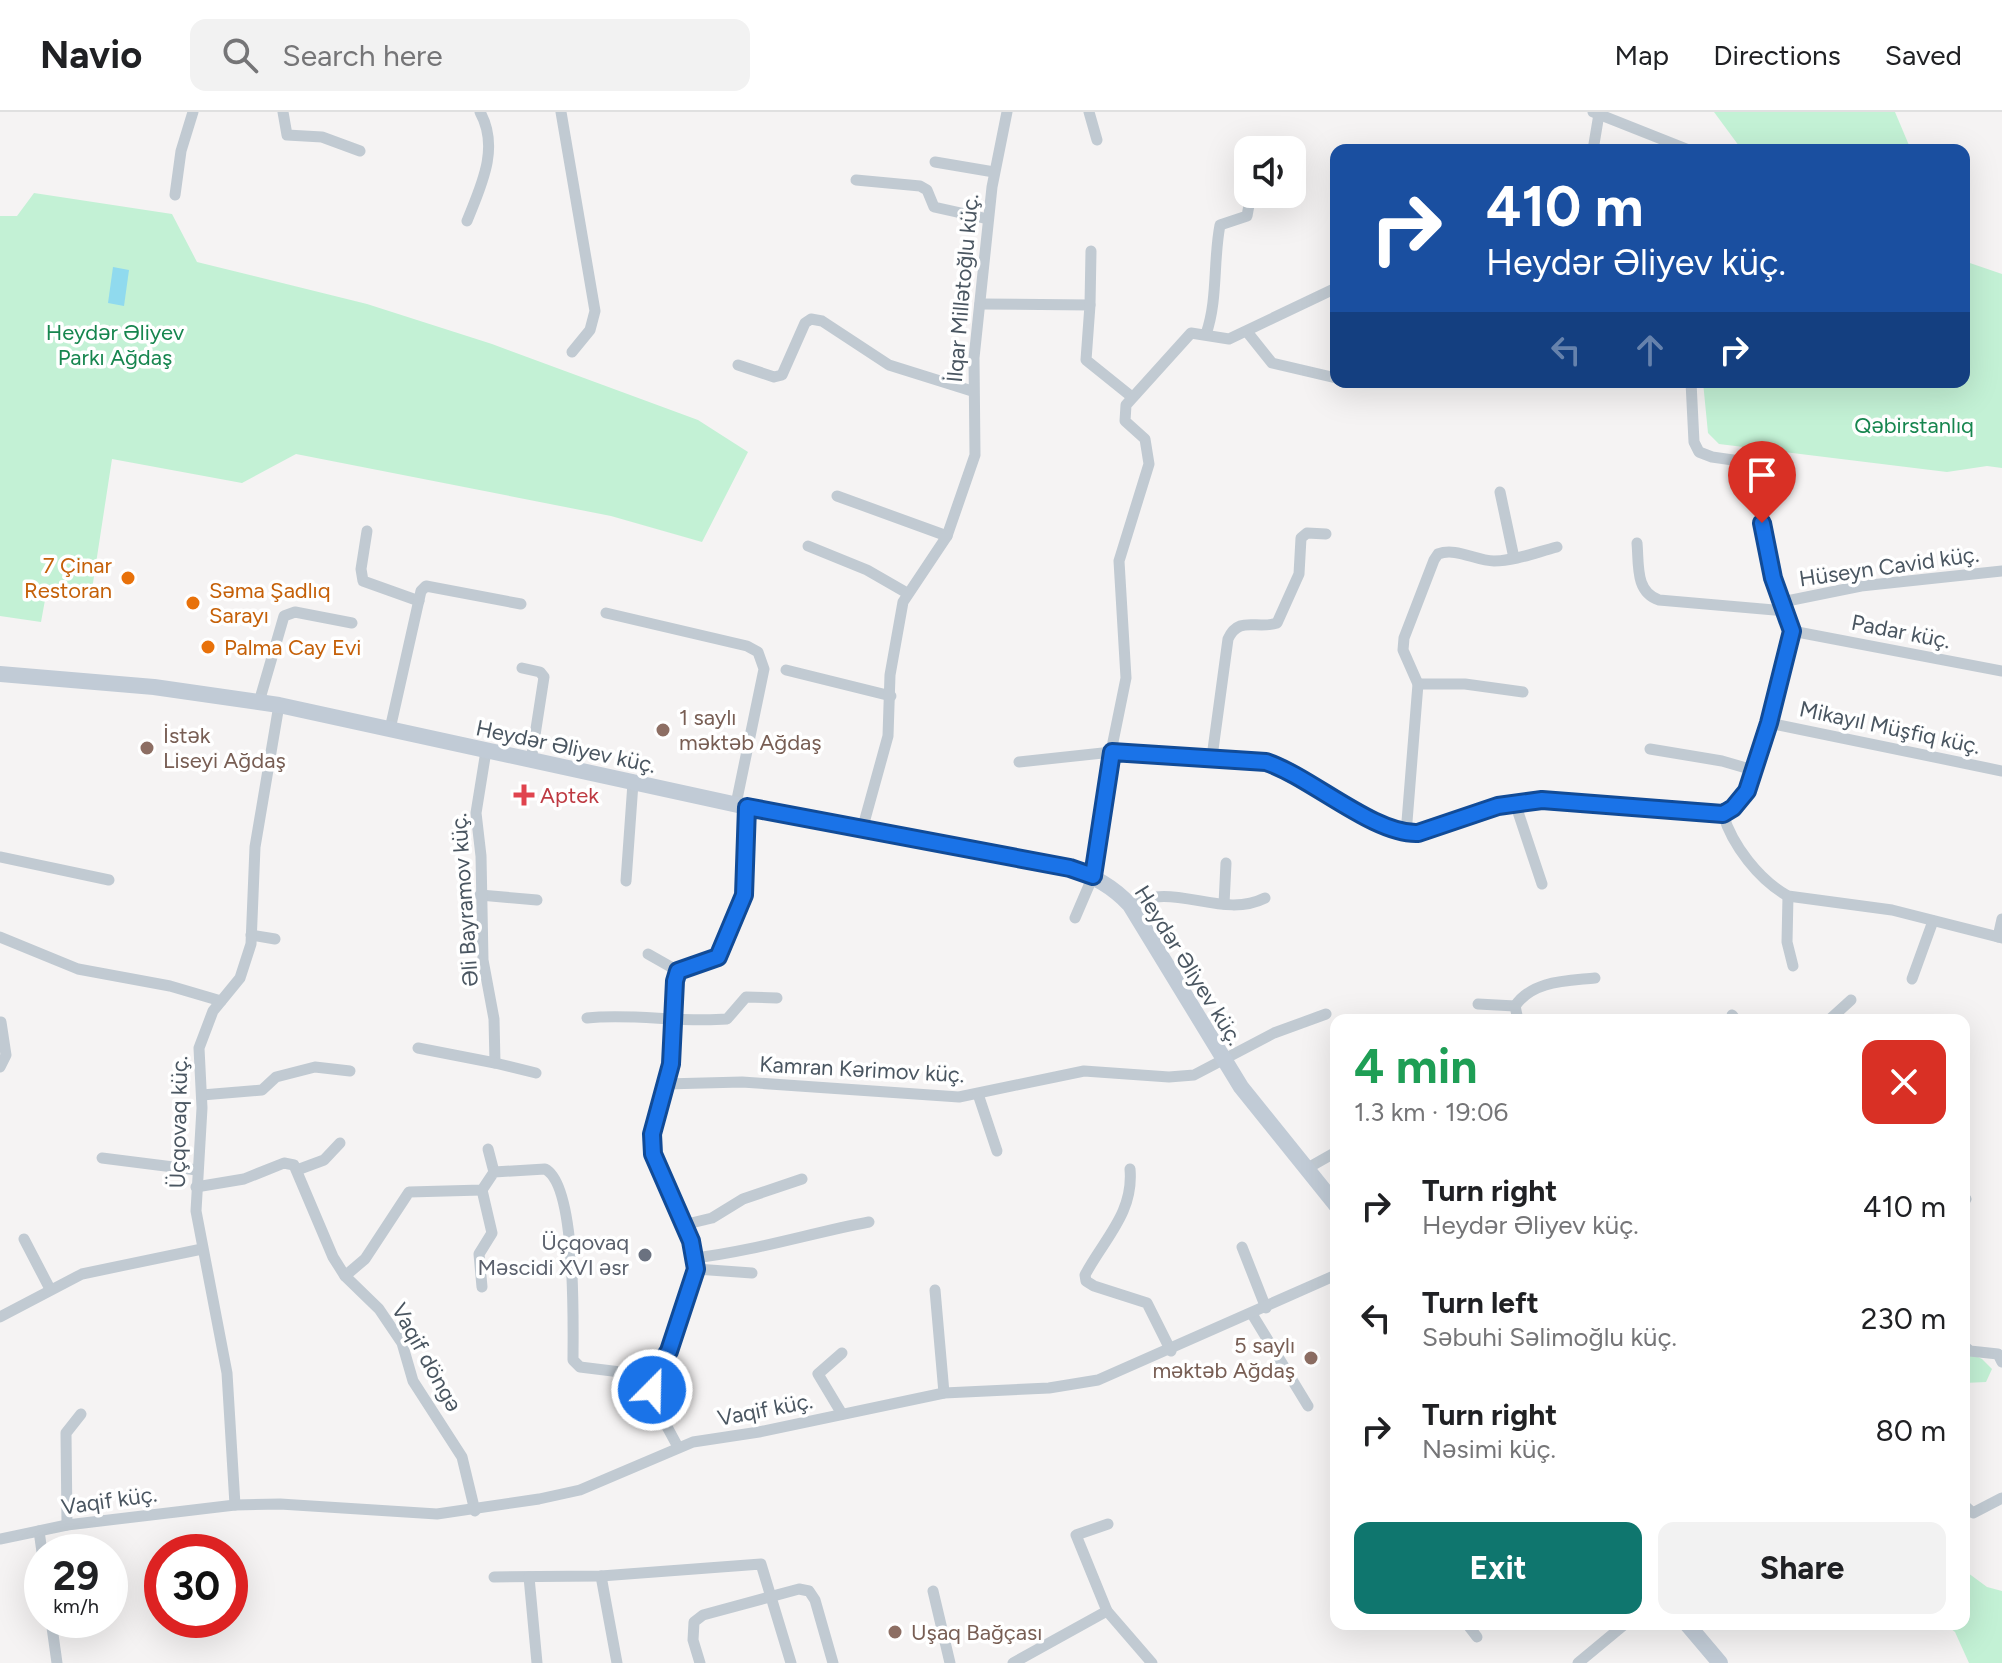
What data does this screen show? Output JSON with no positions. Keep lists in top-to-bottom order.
{
  "streets": {
    "main road": ["Heydər Əliyev küç."],
    "street": [
      "İlqar Millətoğlu küç.",
      "Hüseyn Cavid küç.",
      "Padar küç.",
      "Mikayıl Müşfiq küç.",
      "Əli Bayramov küç.",
      "Kamran Kərimov küç.",
      "Üçqovaq küç.",
      "Vaqif döngə",
      "Vaqif küç."
    ]
  },
  "crossings": [
    ["İlqar Millətoğlu küç.", "Heydər Əliyev küç."],
    ["Heydər Əliyev küç.", "Əli Bayramov küç."],
    ["Heydər Əliyev küç.", "Kamran Kərimov küç."],
    ["Heydər Əliyev küç.", "Üçqovaq küç."],
    ["Üçqovaq küç.", "Vaqif küç."],
    ["Vaqif döngə", "Vaqif küç."]
  ],
  "parks": ["Heydər Əliyev Parkı Ağdaş", "Qəbirstanlıq"],
  "places": {
    "other": [
      "7 Çinar Restoran",
      "Səma Şadlıq Sarayı",
      "Palma Cay Evi",
      "1 saylı məktəb Ağdaş",
      "İstək Liseyi Ağdaş",
      "Üçqovaq Məscidi XVI əsr",
      "5 saylı məktəb Ağdaş",
      "Uşaq Bağçası"
    ],
    "health": ["Aptek"]
  },
  "page": {
    "header": "Navio",
    "search": "Search here",
    "nav": ["Map", "Directions", "Saved"],
    "turn": ["410 m", "Heydər Əliyev küç."],
    "heading": ["4 min", "1.3 km · 19:06"],
    "list": [
      {
        "name": "Turn right",
        "note": "Heydər Əliyev küç.",
        "value": "410 m"
      },
      {
        "name": "Turn left",
        "note": "Səbuhi Səlimoğlu küç.",
        "value": "230 m"
      },
      {
        "name": "Turn right",
        "note": "Nəsimi küç.",
        "value": "80 m"
      }
    ],
    "buttons": ["Exit", "Share"],
    "speed": "29 km/h",
    "limit": "30"
  }
}
